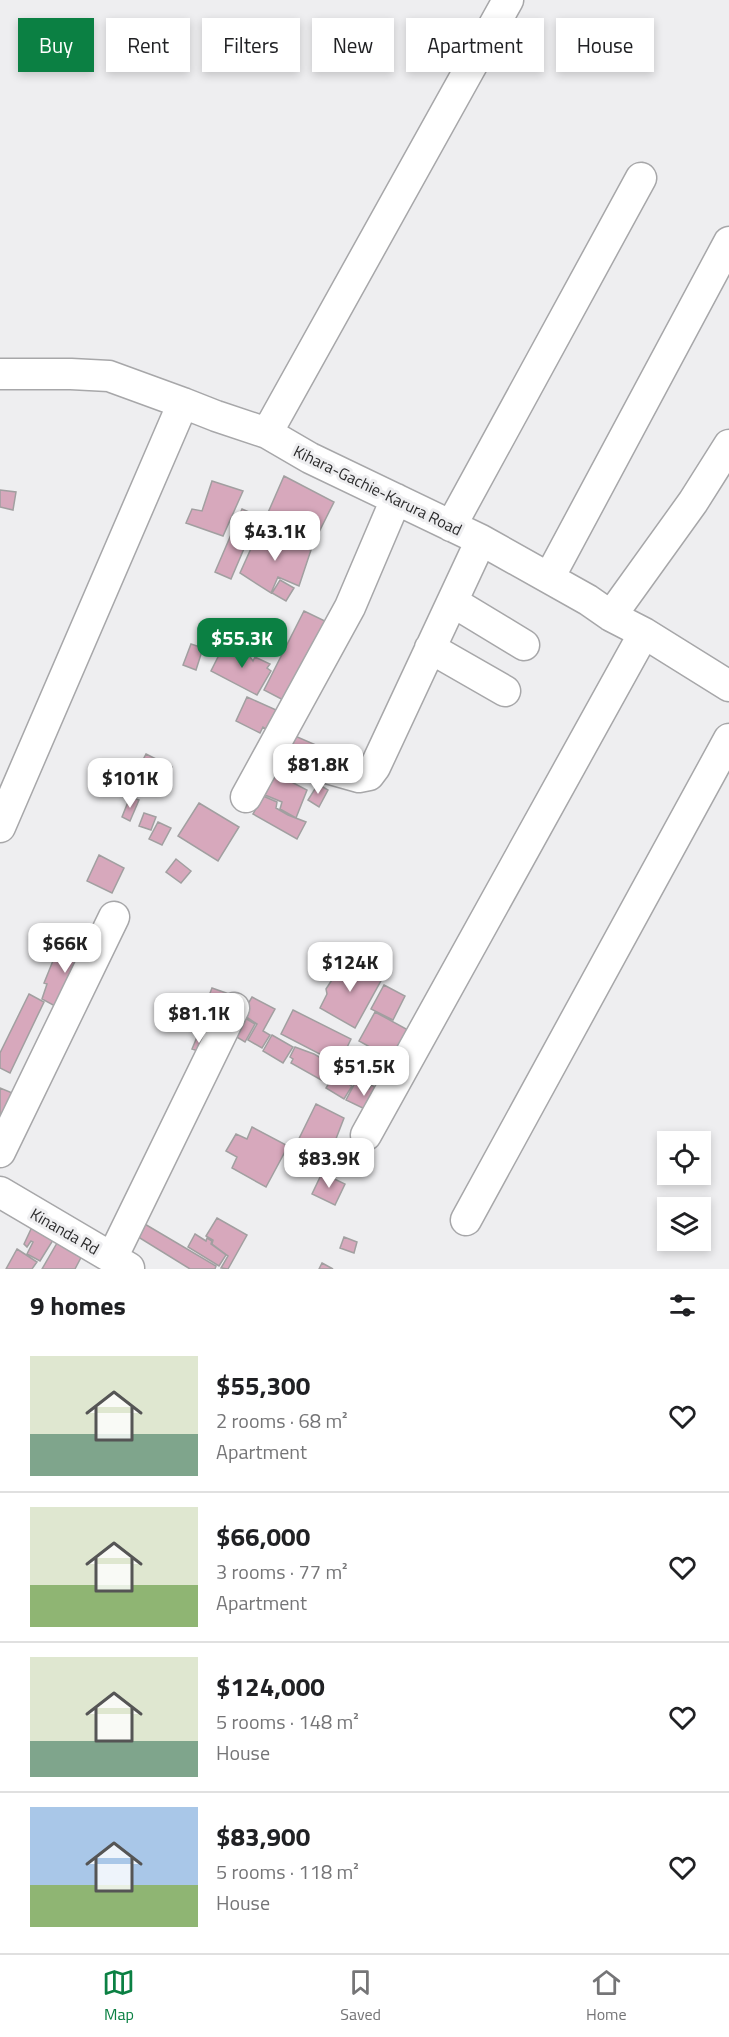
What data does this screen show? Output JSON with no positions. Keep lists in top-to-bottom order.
{
  "streets": {
    "street": ["Kihara-Gachie-Karura Road", "Kinanda Rd"]
  },
  "page": {
    "chip": [
      "Buy",
      "Rent",
      "Filters",
      "New",
      "Apartment",
      "House"
    ],
    "price": [
      "$43.1K",
      "$55.3K",
      "$81.8K",
      "$101K",
      "$66K",
      "$124K",
      "$81.1K",
      "$51.5K",
      "$83.9K"
    ],
    "heading": "9 homes",
    "list": [
      {
        "name": "$55,300",
        "note": "2 rooms · 68 m² · Apartment"
      },
      {
        "name": "$66,000",
        "note": "3 rooms · 77 m² · Apartment"
      },
      {
        "name": "$124,000",
        "note": "5 rooms · 148 m² · House"
      },
      {
        "name": "$83,900",
        "note": "5 rooms · 118 m² · House"
      }
    ],
    "tabs": ["Map", "Saved", "Home"]
  }
}
